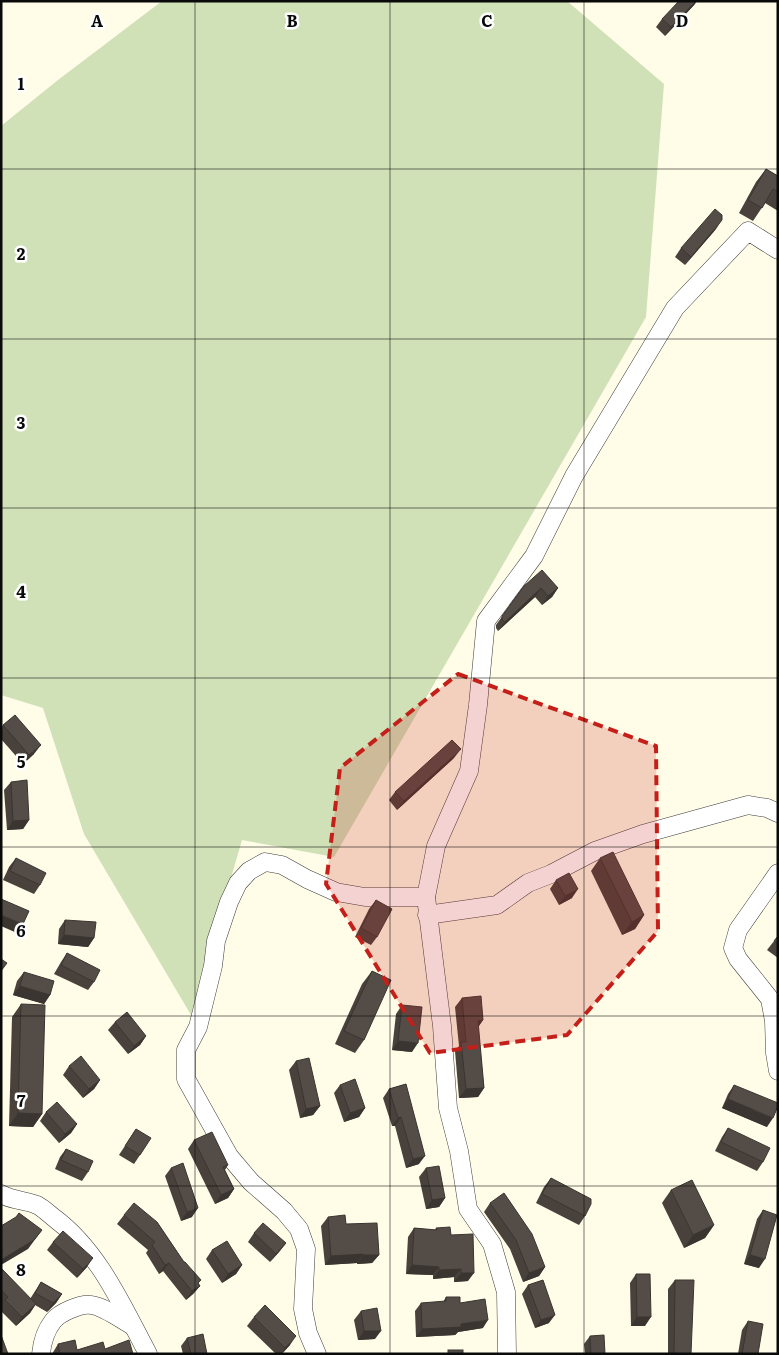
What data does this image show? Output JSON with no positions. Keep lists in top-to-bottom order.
{
  "grid": {
    "columns": [
      "A",
      "B",
      "C",
      "D"
    ],
    "rows": [
      "1",
      "2",
      "3",
      "4",
      "5",
      "6",
      "7",
      "8"
    ]
  }
}
